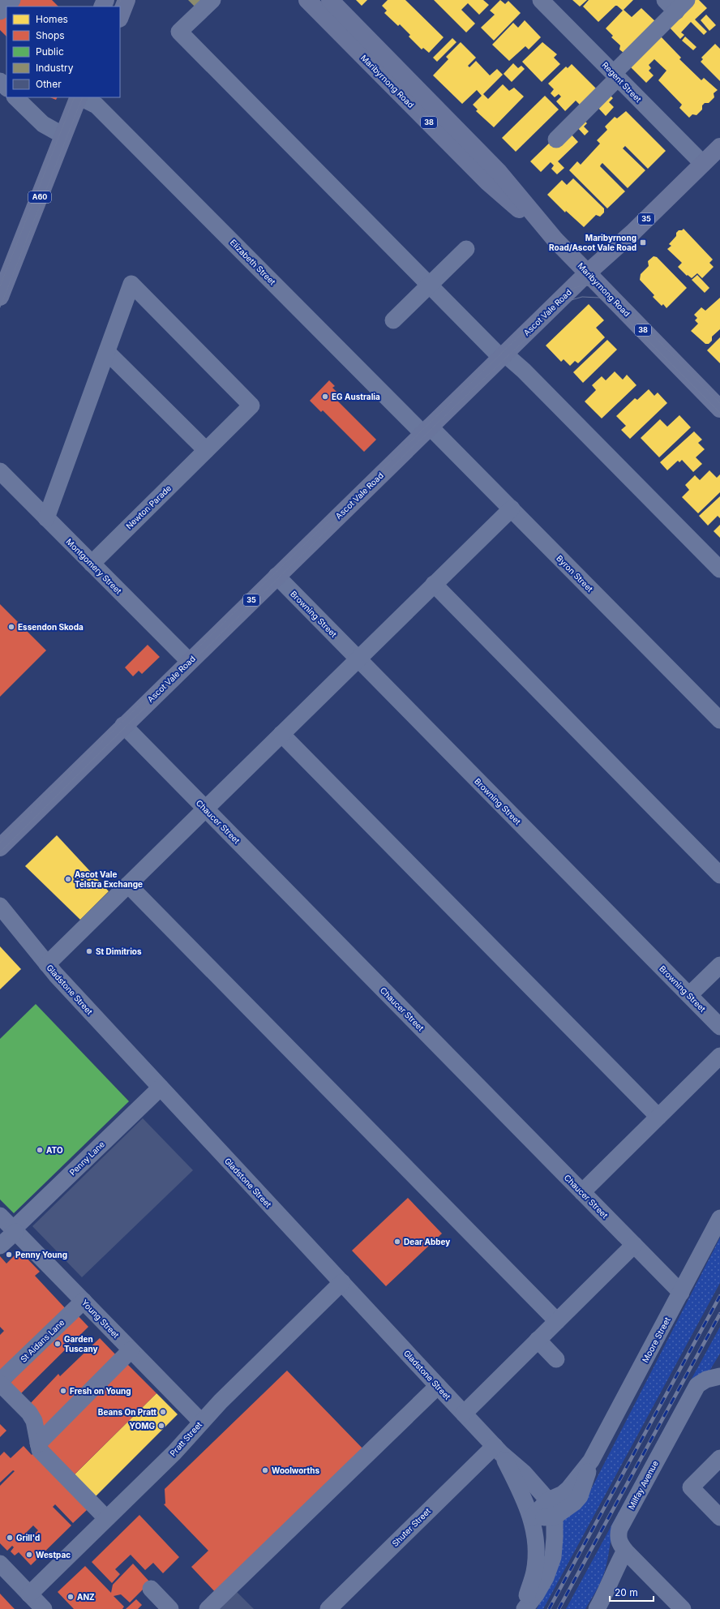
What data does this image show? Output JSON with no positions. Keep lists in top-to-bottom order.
{
  "streets": {
    "main road": [
      "Maribyrnong Road",
      "38",
      "A60",
      "35",
      "Ascot Vale Road"
    ],
    "street": [
      "Regent Street",
      "Elizabeth Street",
      "Newton Parade",
      "Montgomery Street",
      "Byron Street",
      "Browning Street",
      "Chaucer Street",
      "Gladstone Street",
      "Penny Lane",
      "Young Street",
      "Moore Street",
      "St Aidans Lane",
      "Pratt Street",
      "Milfay Avenue",
      "Shuter Street"
    ]
  },
  "crossings": [
    ["Maribyrnong Road", "Ascot Vale Road"],
    ["Regent Street", "Ascot Vale Road"],
    ["Elizabeth Street", "Ascot Vale Road"],
    ["Elizabeth Street", "Byron Street"],
    ["Ascot Vale Road", "Montgomery Street"],
    ["Ascot Vale Road", "Byron Street"],
    ["Ascot Vale Road", "Browning Street"],
    ["Ascot Vale Road", "Chaucer Street"],
    ["Newton Parade", "Montgomery Street"],
    ["Chaucer Street", "Moore Street"],
    ["Gladstone Street", "Penny Lane"],
    ["Gladstone Street", "Moore Street"],
    ["Gladstone Street", "Pratt Street"],
    ["Gladstone Street", "Shuter Street"],
    ["Penny Lane", "Young Street"],
    ["Young Street", "St Aidans Lane"],
    ["Young Street", "Pratt Street"],
    ["St Aidans Lane", "Pratt Street"]
  ],
  "places": {
    "transit": ["Maribyrnong Road/Ascot Vale Road"],
    "other": [
      "EG Australia",
      "Essendon Skoda",
      "Ascot Vale Telstra Exchange",
      "St Dimitrios",
      "ATO",
      "Dear Abbey",
      "Penny Young",
      "Garden Tuscany",
      "Fresh on Young",
      "Beans On Pratt",
      "YOMG",
      "Woolworths",
      "Grill'd",
      "Westpac",
      "ANZ"
    ]
  },
  "legend": [
    "Homes",
    "Shops",
    "Public",
    "Industry",
    "Other"
  ],
  "scale_bar": "20 m"
}
